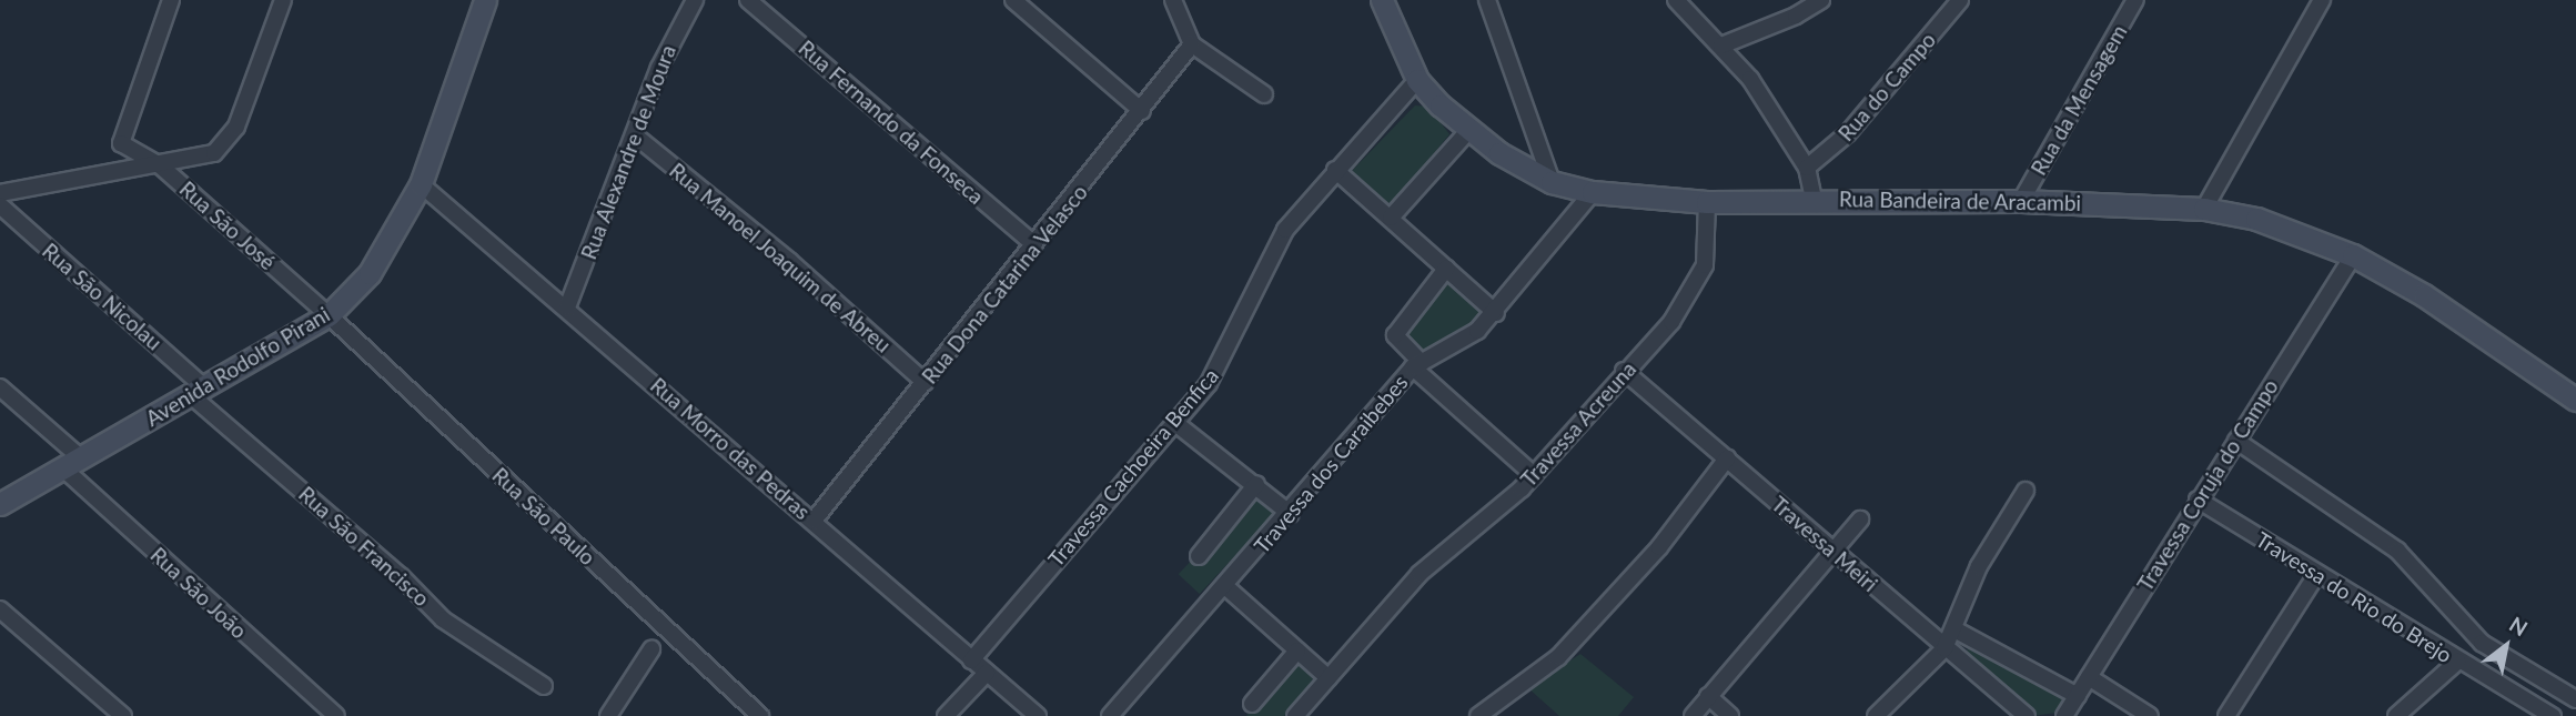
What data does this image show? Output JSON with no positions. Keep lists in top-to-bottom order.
{
  "streets": {
    "main road": ["Rua Bandeira de Aracambi", "Avenida Rodolfo Pirani"],
    "street": [
      "Rua do Campo",
      "Rua da Mensagem",
      "Rua Fernando da Fonseca",
      "Rua Alexandre de Moura",
      "Rua São José",
      "Rua Manoel Joaquim de Abreu",
      "Rua Dona Catarina Velasco",
      "Rua São Nicolau",
      "Travessa Acreuna",
      "Rua Morro das Pedras",
      "Travessa dos Caraibebes",
      "Travessa Cachoeira Benfica",
      "Travessa Coruja do Campo",
      "Rua São Paulo",
      "Travessa Meiri",
      "Rua São Francisco",
      "Rua São João",
      "Travessa do Rio do Brejo"
    ]
  },
  "crossings": [
    ["Rua da Mensagem", "Rua Bandeira de Aracambi"],
    ["Rua Fernando da Fonseca", "Rua Dona Catarina Velasco"],
    ["Rua Alexandre de Moura", "Rua Manoel Joaquim de Abreu"],
    ["Rua Alexandre de Moura", "Rua Morro das Pedras"],
    ["Rua Bandeira de Aracambi", "Travessa Acreuna"],
    ["Rua Bandeira de Aracambi", "Travessa dos Caraibebes"],
    ["Rua Bandeira de Aracambi", "Travessa Cachoeira Benfica"],
    ["Rua Bandeira de Aracambi", "Travessa Coruja do Campo"],
    ["Rua São José", "Avenida Rodolfo Pirani"],
    ["Rua São José", "Rua São Paulo"],
    ["Rua Manoel Joaquim de Abreu", "Rua Dona Catarina Velasco"],
    ["Rua Dona Catarina Velasco", "Rua Morro das Pedras"],
    ["Rua São Nicolau", "Avenida Rodolfo Pirani"],
    ["Rua São Nicolau", "Rua São Francisco"],
    ["Avenida Rodolfo Pirani", "Rua Morro das Pedras"],
    ["Avenida Rodolfo Pirani", "Rua São Paulo"],
    ["Avenida Rodolfo Pirani", "Rua São Francisco"],
    ["Avenida Rodolfo Pirani", "Rua São João"],
    ["Travessa Acreuna", "Travessa Meiri"],
    ["Rua Morro das Pedras", "Travessa Cachoeira Benfica"],
    ["Travessa Coruja do Campo", "Travessa do Rio do Brejo"]
  ],
  "north": "top right"
}
